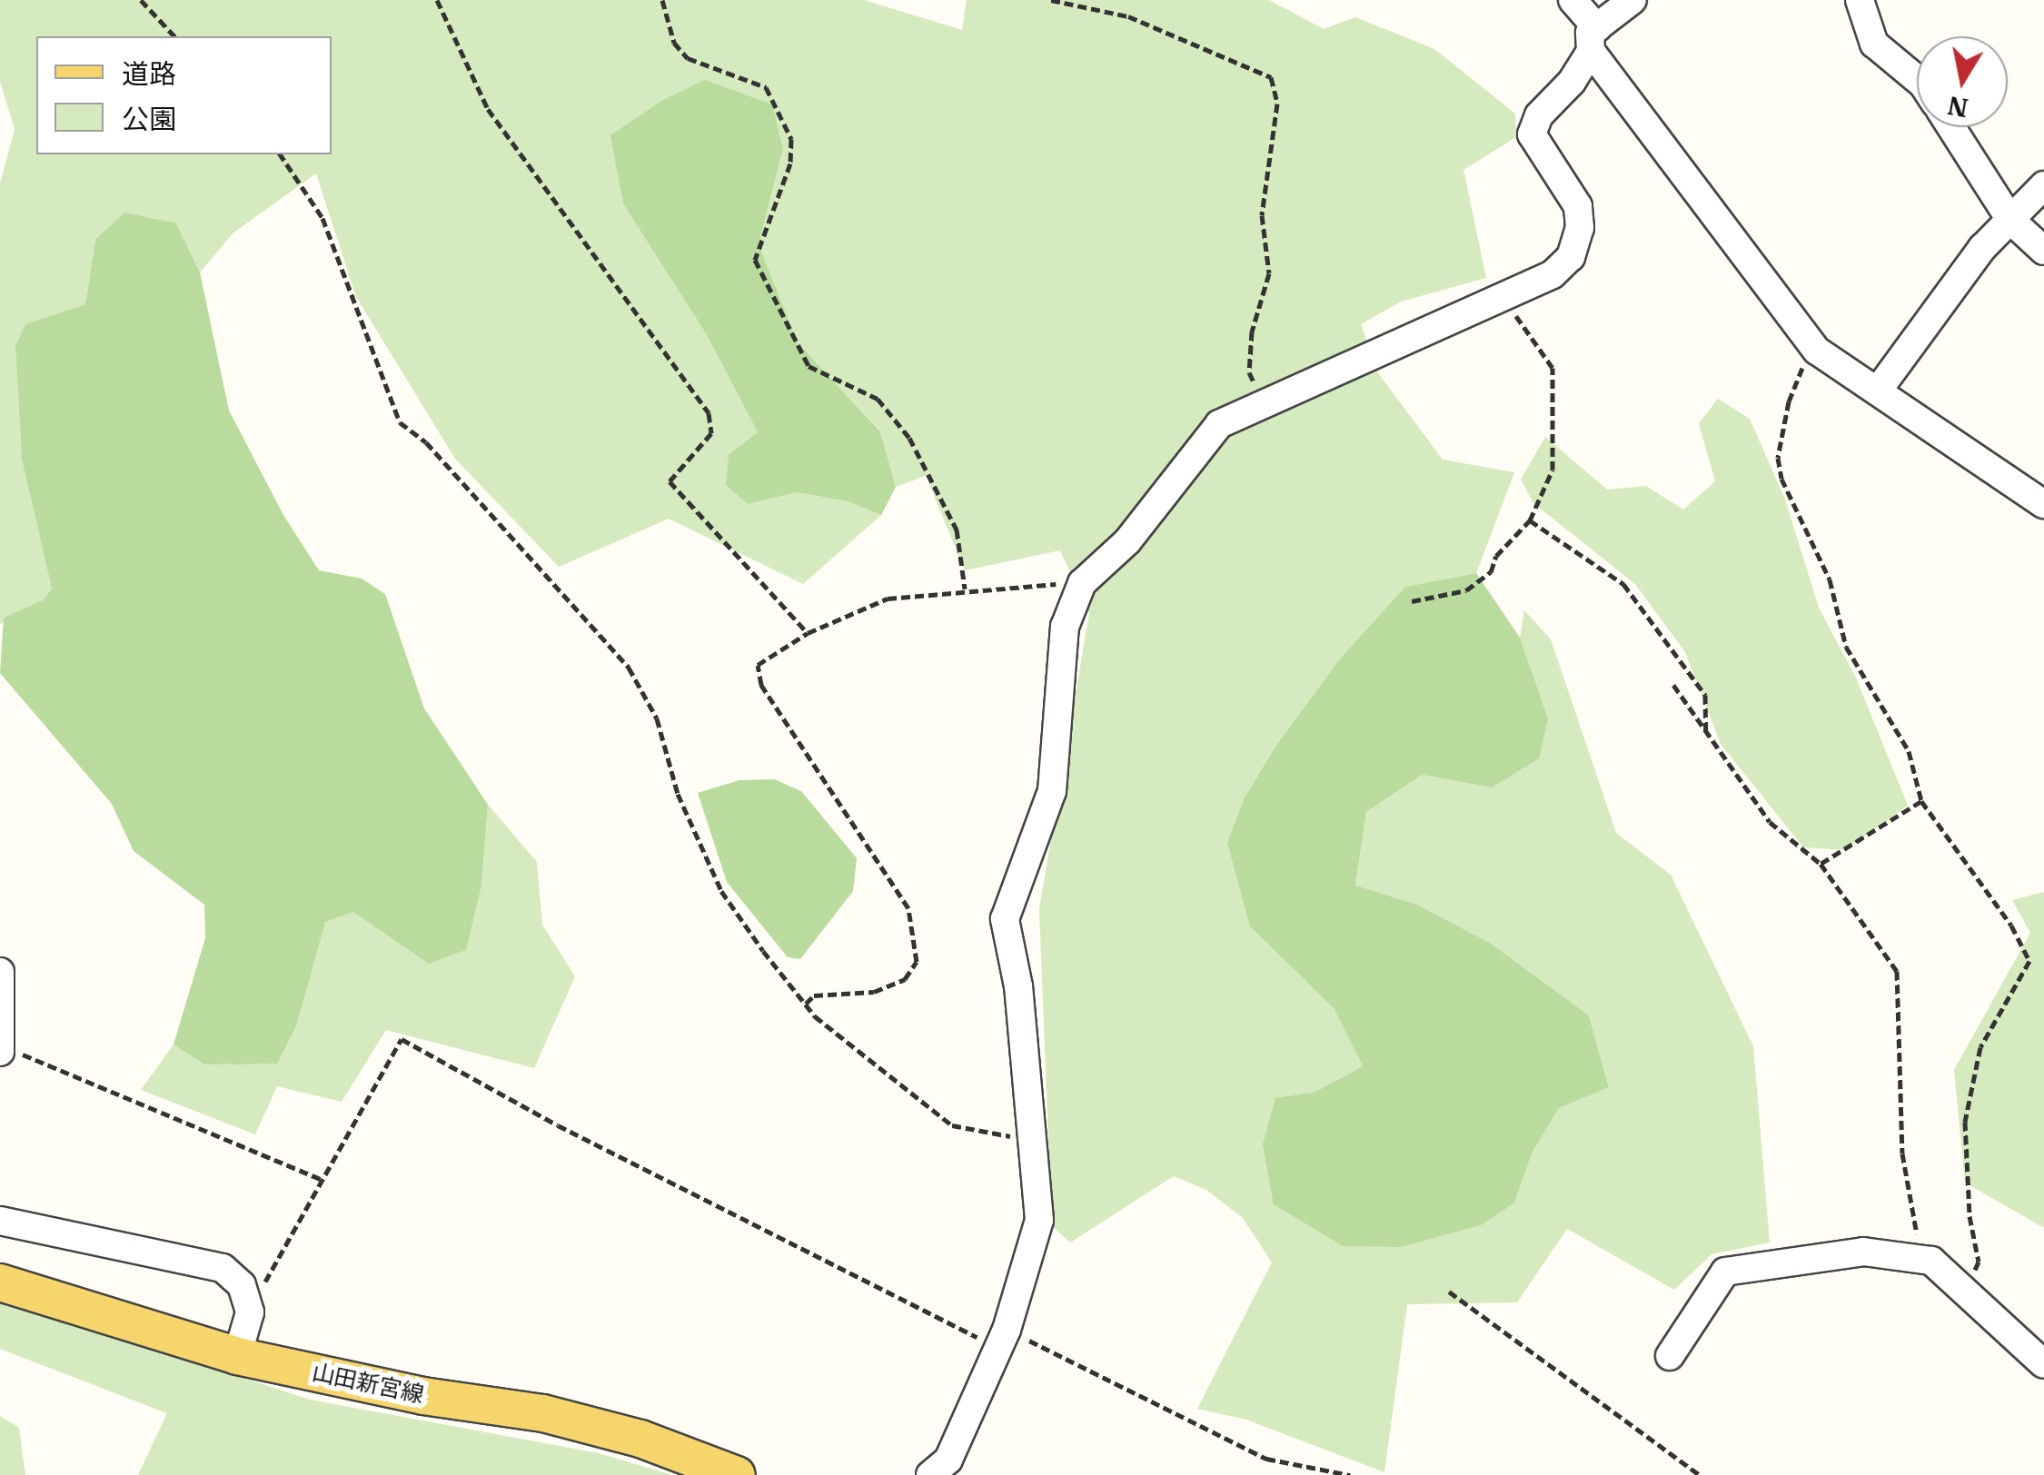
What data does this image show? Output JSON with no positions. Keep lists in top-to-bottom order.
{
  "streets": {
    "main road": ["山田新宮線"]
  },
  "legend": ["道路", "公園"],
  "north": "bottom"
}
